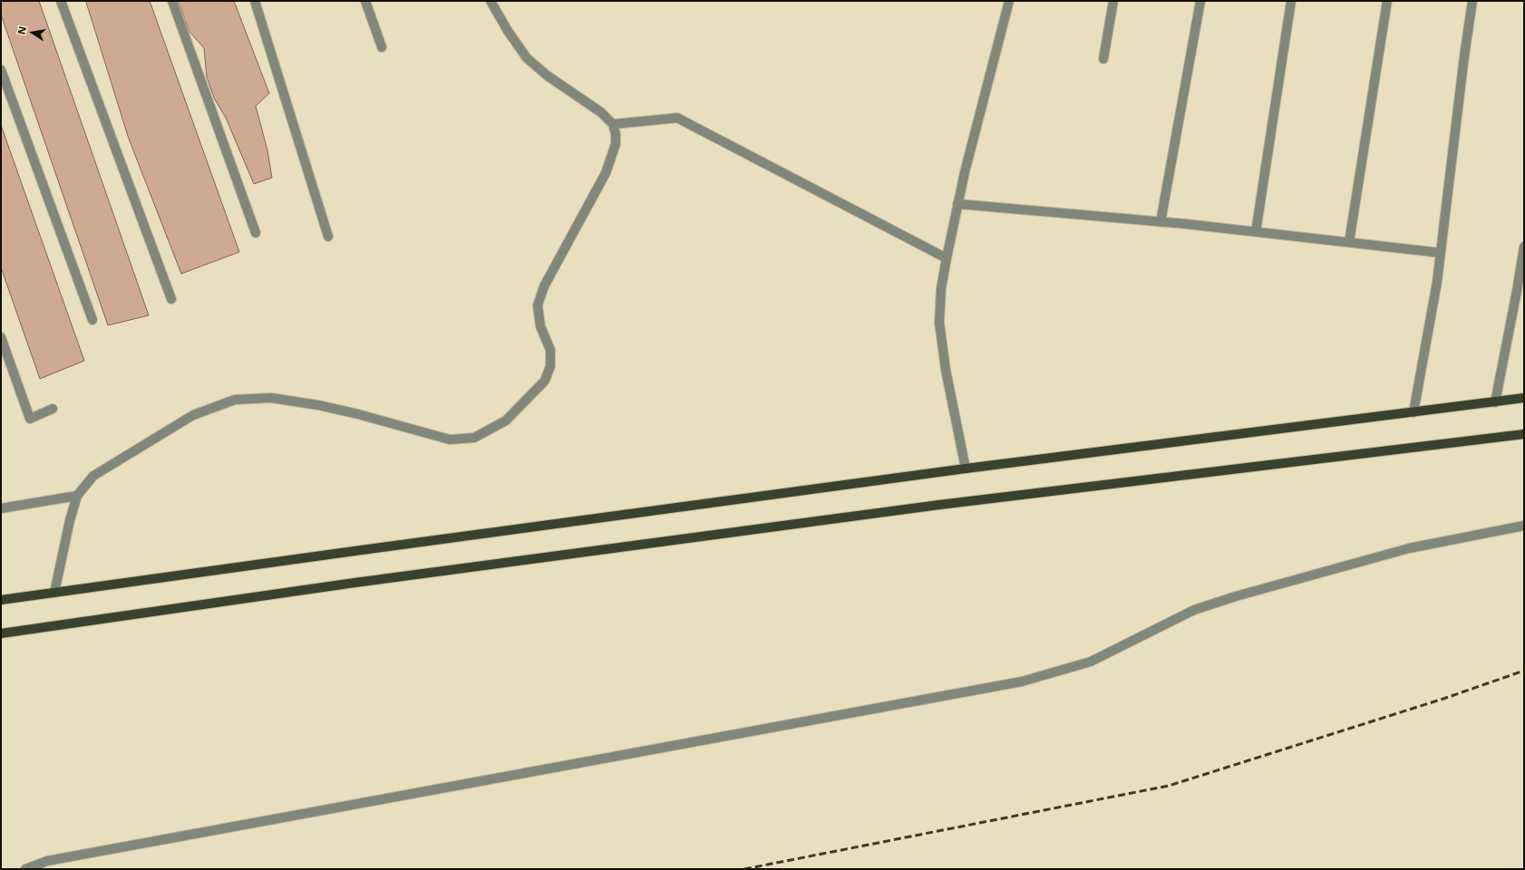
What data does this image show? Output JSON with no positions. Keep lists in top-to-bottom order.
{
  "north": "left"
}
